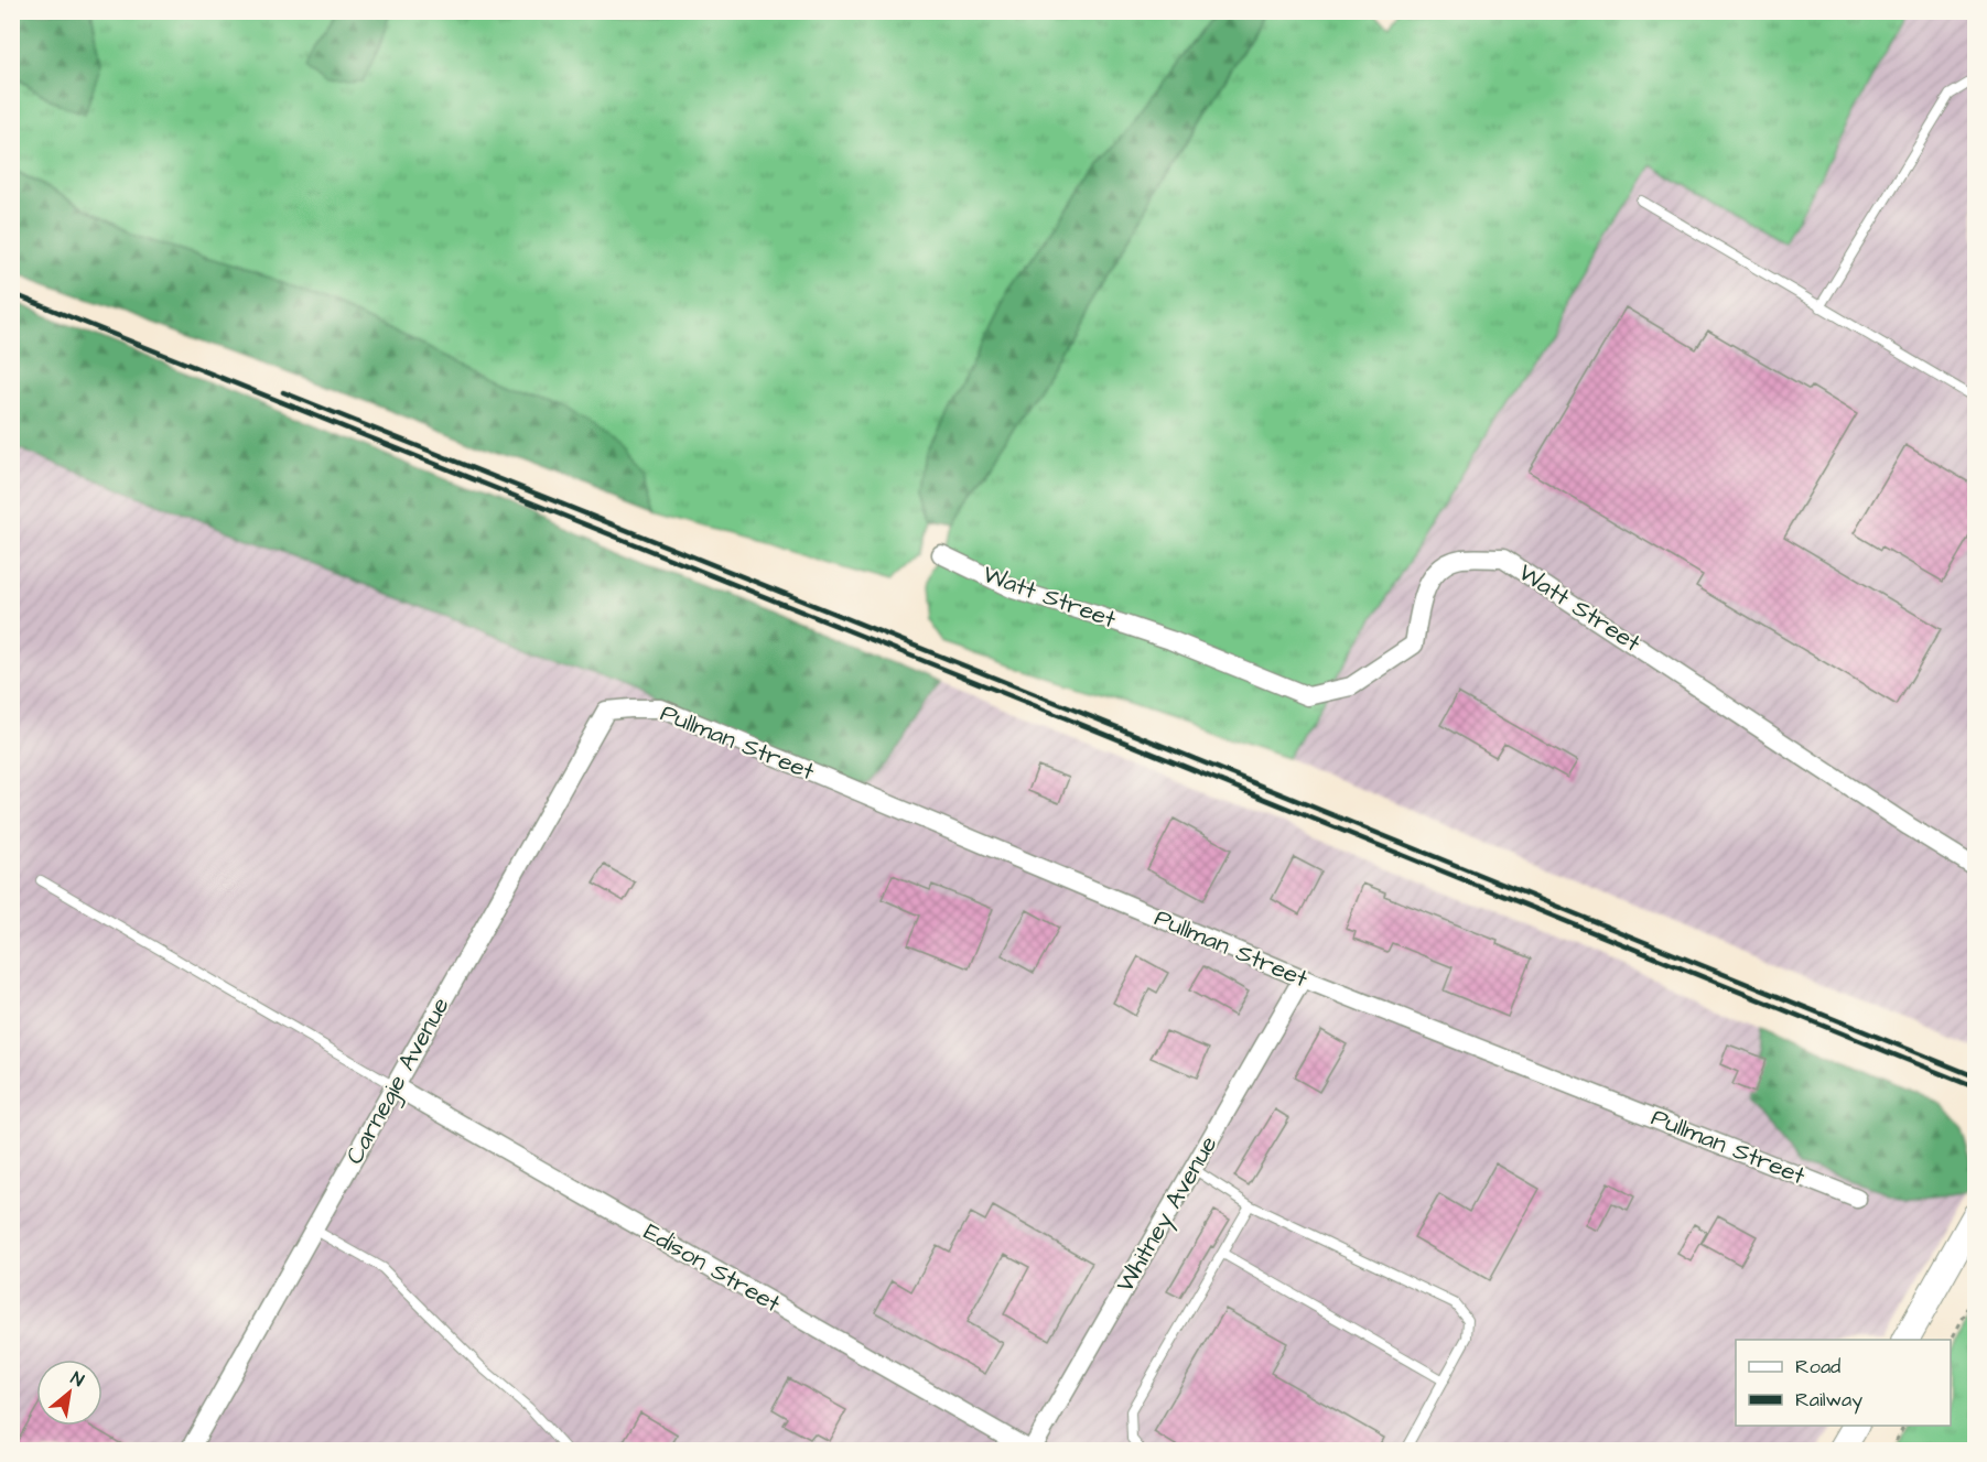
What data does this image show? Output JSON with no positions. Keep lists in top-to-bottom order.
{
  "streets": {
    "street": [
      "Watt Street",
      "Pullman Street",
      "Carnegie Avenue",
      "Whitney Avenue",
      "Edison Street"
    ]
  },
  "crossings": [
    ["Pullman Street", "Carnegie Avenue"],
    ["Pullman Street", "Whitney Avenue"],
    ["Carnegie Avenue", "Edison Street"],
    ["Whitney Avenue", "Edison Street"]
  ],
  "legend": ["Road", "Railway"],
  "north": "top right"
}
